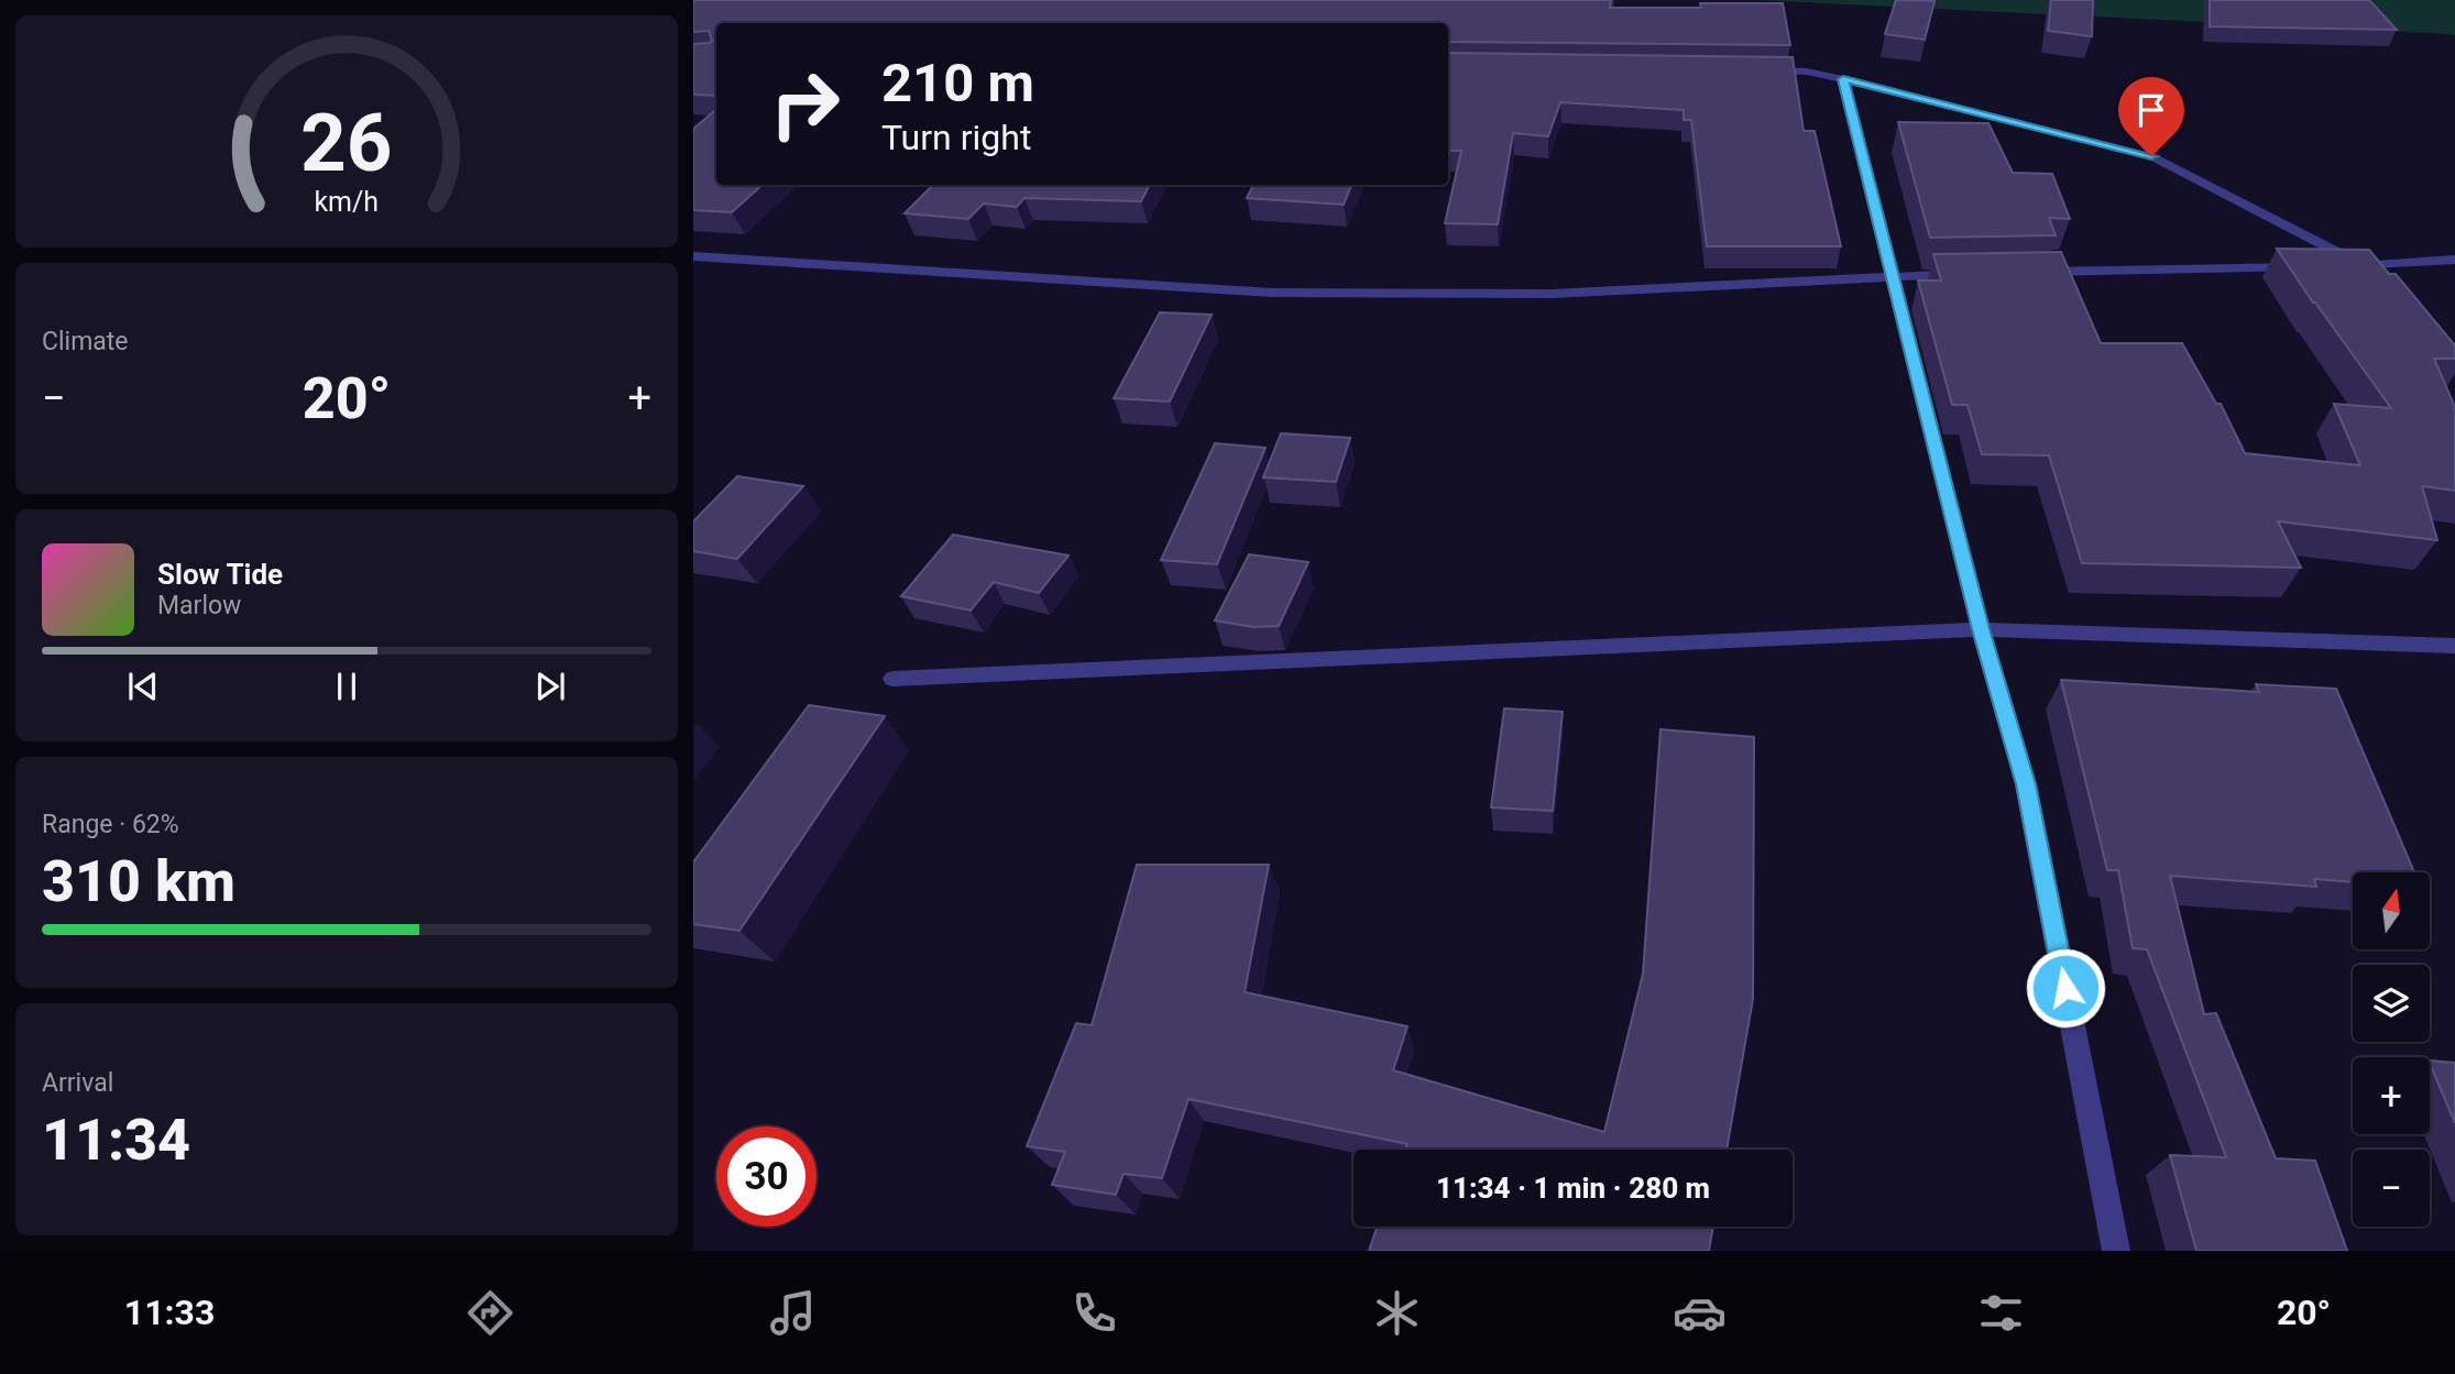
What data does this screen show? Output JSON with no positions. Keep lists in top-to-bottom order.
{
  "north": "top",
  "page": {
    "turn": ["210 m", "Turn right"],
    "tile": [
      "Climate",
      ["Range · 62%", "310 km"],
      ["Arrival", "11:34"]
    ],
    "heat": ["−", "20°", "+"],
    "song": ["Slow Tide", "Marlow"],
    "map_buttons": ["+", "−"],
    "limit": "30",
    "trip": "11:34 · 1 min · 280 m",
    "tabs": ["11:33", "20°"],
    "gauge": ["26", "km/h"]
  }
}
